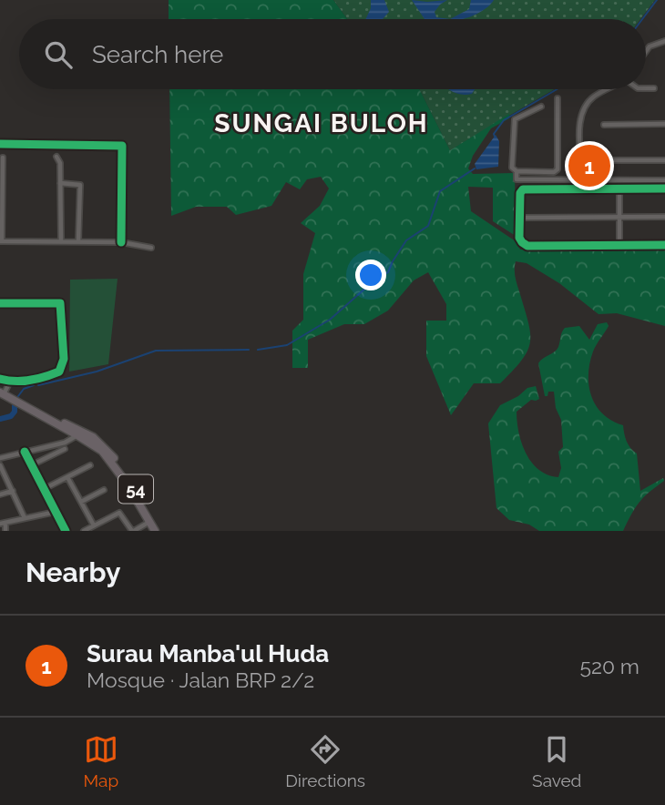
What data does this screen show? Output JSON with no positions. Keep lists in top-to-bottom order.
{
  "streets": {
    "highway": ["54"]
  },
  "districts": ["SUNGAI BULOH"],
  "page": {
    "search": "Search here",
    "pins": "1",
    "heading": "Nearby",
    "list": [
      {
        "mark": "1",
        "name": "Surau Manba'ul Huda",
        "note": "Mosque · Jalan BRP 2/2",
        "value": "520 m"
      }
    ],
    "nav": ["Map", "Directions", "Saved"]
  }
}
